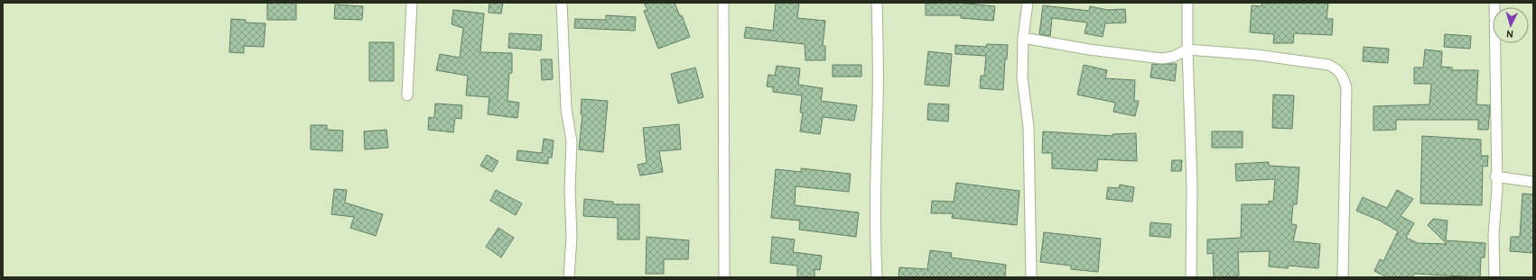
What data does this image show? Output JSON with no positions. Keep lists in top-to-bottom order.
{
  "north": "bottom"
}
